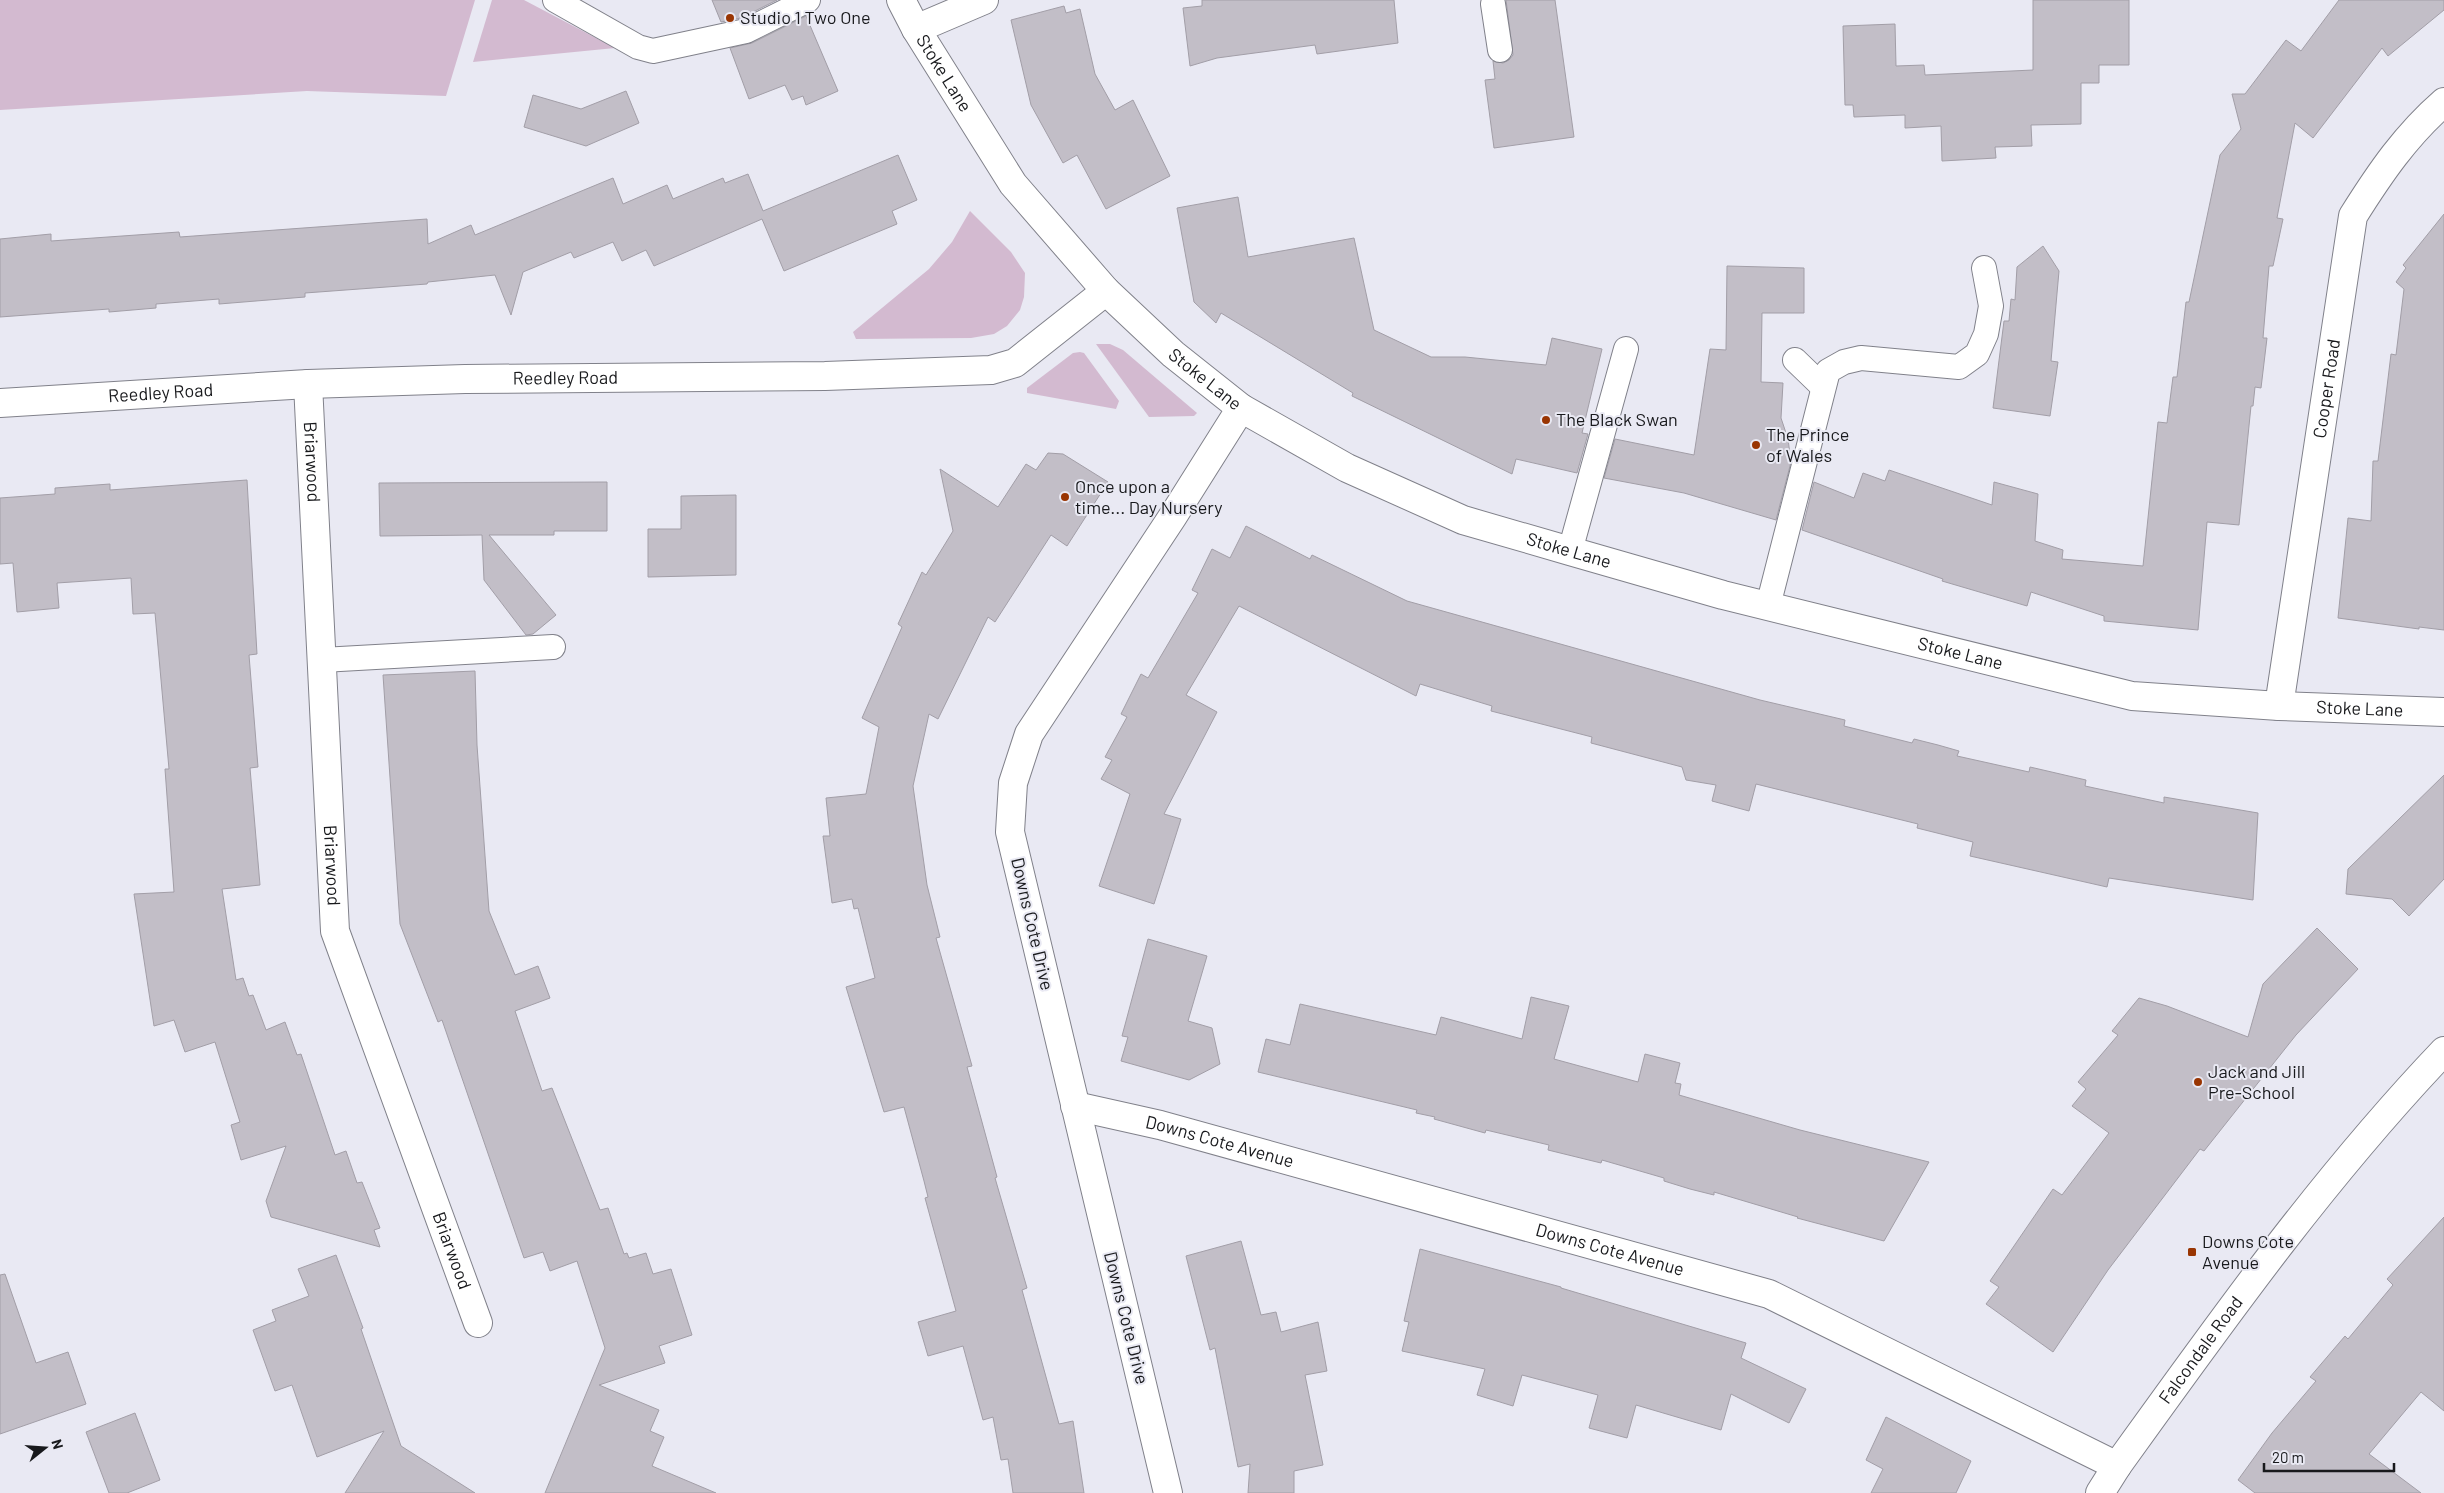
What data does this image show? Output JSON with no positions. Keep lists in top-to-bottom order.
{
  "streets": {
    "street": [
      "Stoke Lane",
      "Reedley Road",
      "Cooper Road",
      "Briarwood",
      "Downs Cote Drive",
      "Downs Cote Avenue",
      "Falcondale Road"
    ]
  },
  "crossings": [
    ["Stoke Lane", "Reedley Road"],
    ["Stoke Lane", "Cooper Road"],
    ["Stoke Lane", "Downs Cote Drive"],
    ["Reedley Road", "Briarwood"],
    ["Downs Cote Drive", "Downs Cote Avenue"],
    ["Downs Cote Avenue", "Falcondale Road"]
  ],
  "places": {
    "other": [
      "Studio 1 Two One",
      "The Black Swan",
      "The Prince of Wales",
      "Once upon a time... Day Nursery",
      "Jack and Jill Pre-School"
    ],
    "transit": ["Downs Cote Avenue"]
  },
  "scale_bar": "20 m",
  "north": "right"
}
